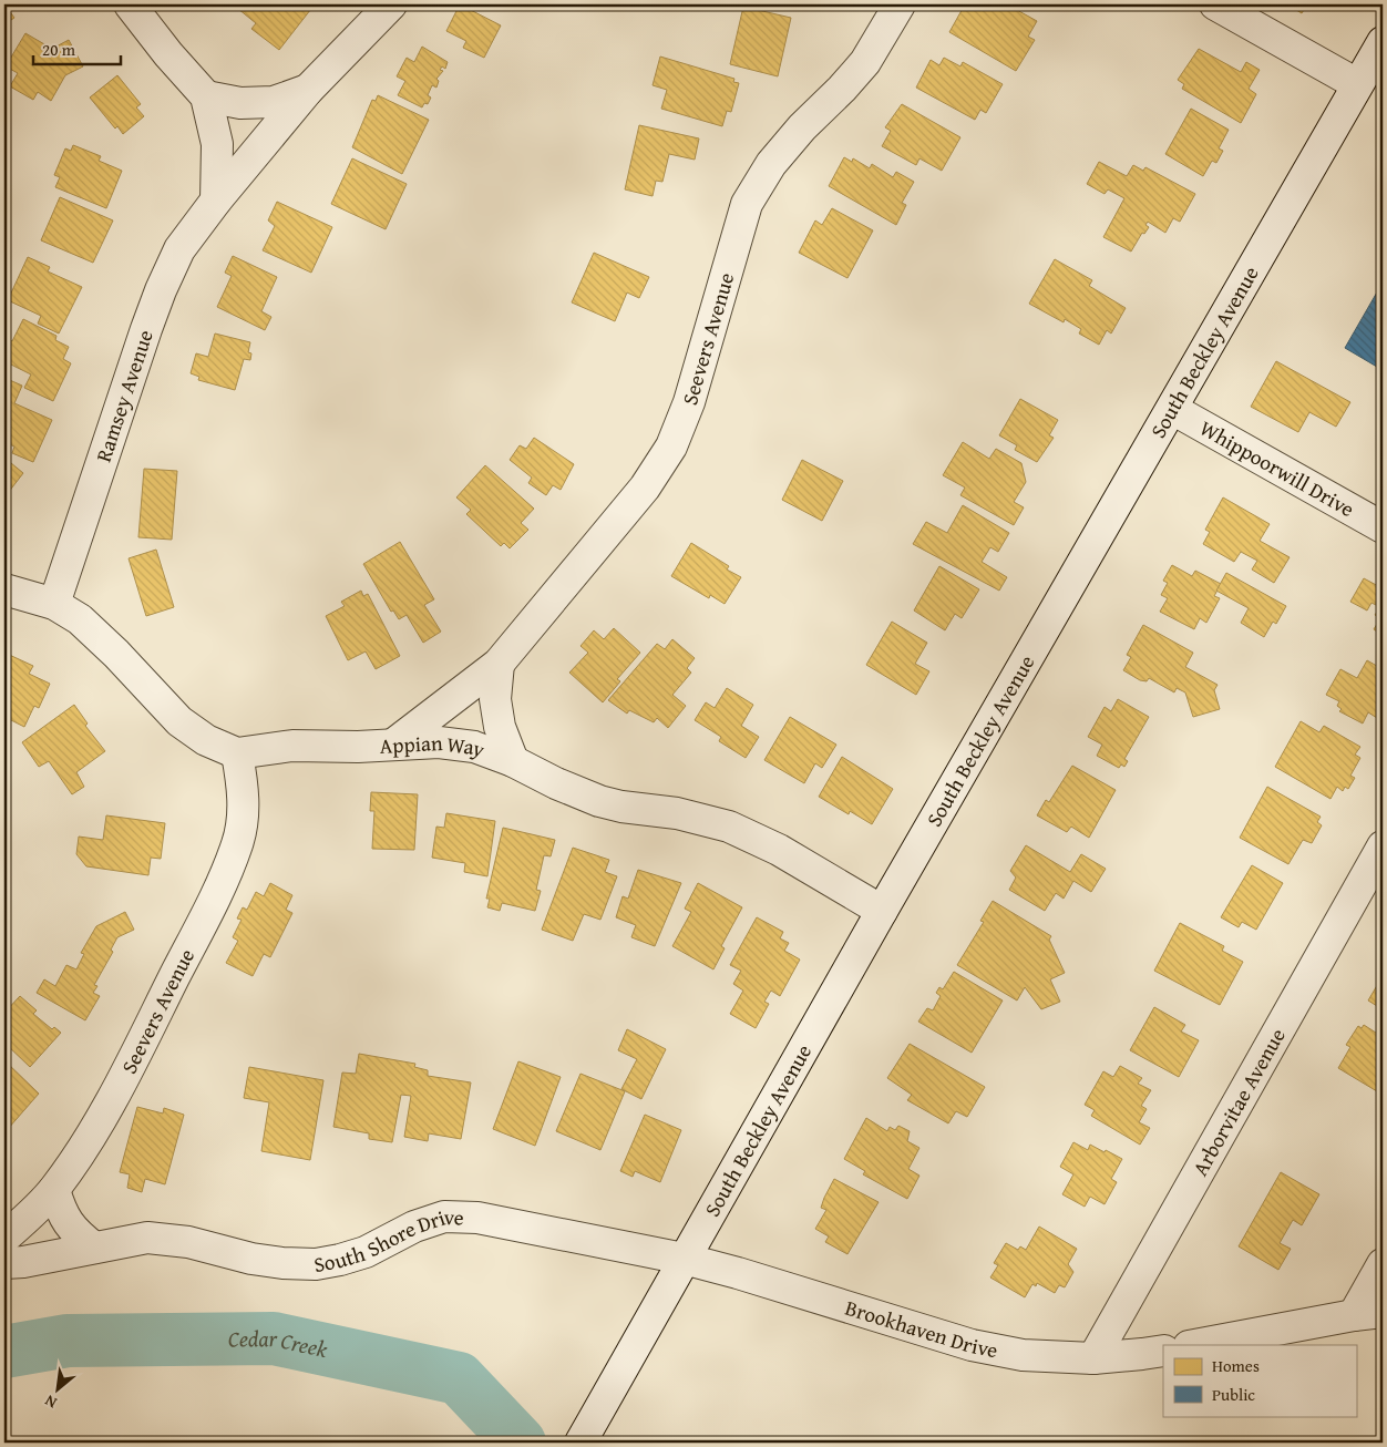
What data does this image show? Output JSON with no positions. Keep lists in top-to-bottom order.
{
  "streets": {
    "street": [
      "Seevers Avenue",
      "South Beckley Avenue",
      "Ramsey Avenue",
      "Whippoorwill Drive",
      "Appian Way",
      "Arborvitae Avenue",
      "South Shore Drive",
      "Brookhaven Drive"
    ]
  },
  "crossings": [
    ["Seevers Avenue", "Appian Way"],
    ["South Beckley Avenue", "Whippoorwill Drive"],
    ["South Beckley Avenue", "Appian Way"],
    ["South Beckley Avenue", "South Shore Drive"],
    ["South Beckley Avenue", "Brookhaven Drive"],
    ["Arborvitae Avenue", "Brookhaven Drive"],
    ["South Shore Drive", "Brookhaven Drive"]
  ],
  "water": ["Cedar Creek"],
  "legend": ["Homes", "Public"],
  "scale_bar": "20 m",
  "north": "bottom left"
}
